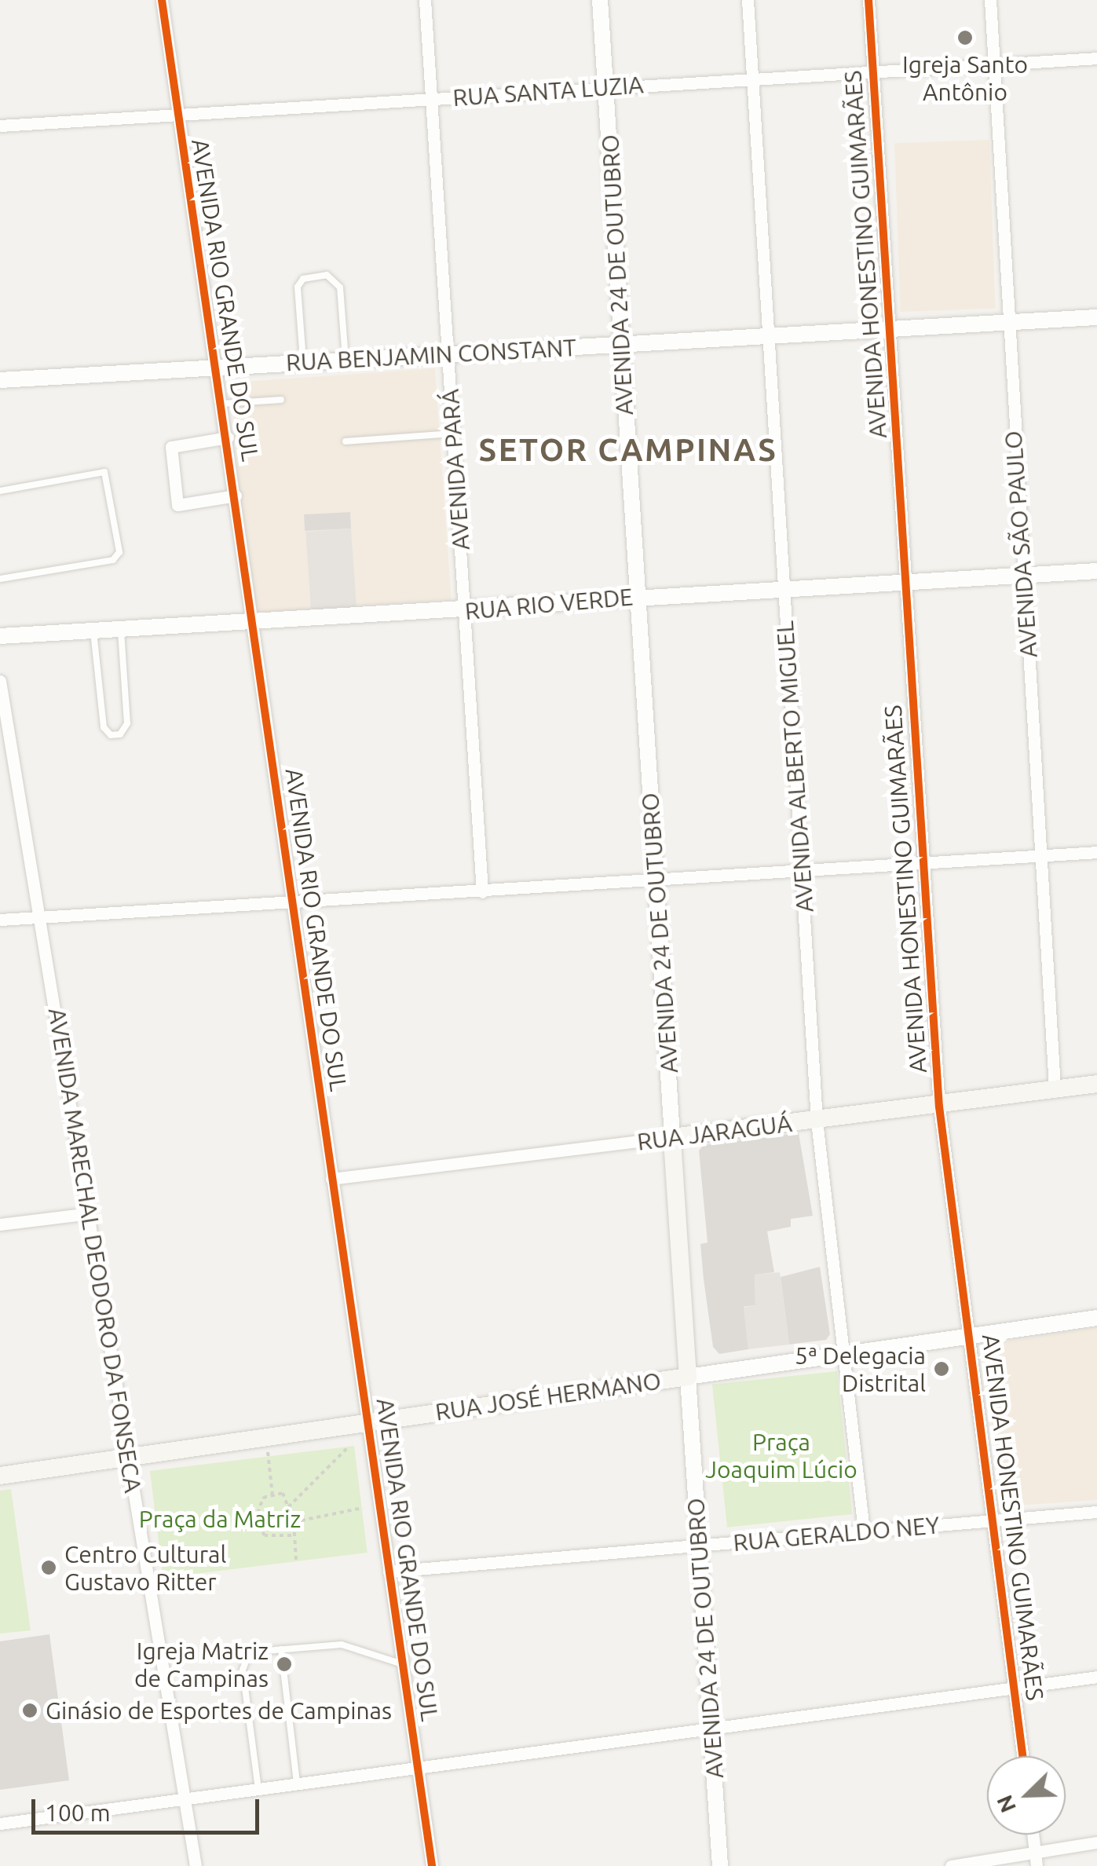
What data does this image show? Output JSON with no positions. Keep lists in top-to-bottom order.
{
  "streets": {
    "main road": ["AVENIDA 24 DE OUTUBRO", "RUA JARAGUÁ", "RUA JOSÉ HERMANO"],
    "street": [
      "RUA SANTA LUZIA",
      "AVENIDA HONESTINO GUIMARÃES",
      "AVENIDA RIO GRANDE DO SUL",
      "RUA BENJAMIN CONSTANT",
      "AVENIDA PARÁ",
      "AVENIDA SÃO PAULO",
      "RUA RIO VERDE",
      "AVENIDA ALBERTO MIGUEL",
      "AVENIDA MARECHAL DEODORO DA FONSECA",
      "RUA GERALDO NEY"
    ]
  },
  "crossings": [
    ["RUA SANTA LUZIA", "AVENIDA HONESTINO GUIMARÃES"],
    ["RUA SANTA LUZIA", "AVENIDA 24 DE OUTUBRO"],
    ["RUA SANTA LUZIA", "AVENIDA RIO GRANDE DO SUL"],
    ["RUA SANTA LUZIA", "AVENIDA PARÁ"],
    ["RUA SANTA LUZIA", "AVENIDA SÃO PAULO"],
    ["RUA SANTA LUZIA", "AVENIDA ALBERTO MIGUEL"],
    ["AVENIDA HONESTINO GUIMARÃES", "RUA BENJAMIN CONSTANT"],
    ["AVENIDA HONESTINO GUIMARÃES", "RUA RIO VERDE"],
    ["AVENIDA HONESTINO GUIMARÃES", "RUA JARAGUÁ"],
    ["AVENIDA HONESTINO GUIMARÃES", "RUA JOSÉ HERMANO"],
    ["AVENIDA HONESTINO GUIMARÃES", "RUA GERALDO NEY"],
    ["AVENIDA 24 DE OUTUBRO", "RUA BENJAMIN CONSTANT"],
    ["AVENIDA 24 DE OUTUBRO", "RUA RIO VERDE"],
    ["AVENIDA 24 DE OUTUBRO", "RUA JARAGUÁ"],
    ["AVENIDA 24 DE OUTUBRO", "RUA JOSÉ HERMANO"],
    ["AVENIDA 24 DE OUTUBRO", "RUA GERALDO NEY"],
    ["AVENIDA RIO GRANDE DO SUL", "RUA BENJAMIN CONSTANT"],
    ["AVENIDA RIO GRANDE DO SUL", "RUA RIO VERDE"],
    ["AVENIDA RIO GRANDE DO SUL", "RUA JARAGUÁ"],
    ["AVENIDA RIO GRANDE DO SUL", "RUA JOSÉ HERMANO"],
    ["AVENIDA RIO GRANDE DO SUL", "RUA GERALDO NEY"],
    ["RUA BENJAMIN CONSTANT", "AVENIDA PARÁ"],
    ["RUA BENJAMIN CONSTANT", "AVENIDA SÃO PAULO"],
    ["RUA BENJAMIN CONSTANT", "AVENIDA ALBERTO MIGUEL"],
    ["AVENIDA PARÁ", "RUA RIO VERDE"],
    ["AVENIDA SÃO PAULO", "RUA RIO VERDE"],
    ["AVENIDA SÃO PAULO", "RUA JARAGUÁ"],
    ["RUA RIO VERDE", "AVENIDA ALBERTO MIGUEL"],
    ["AVENIDA ALBERTO MIGUEL", "RUA JARAGUÁ"],
    ["AVENIDA ALBERTO MIGUEL", "RUA JOSÉ HERMANO"],
    ["AVENIDA ALBERTO MIGUEL", "RUA GERALDO NEY"],
    ["AVENIDA MARECHAL DEODORO DA FONSECA", "RUA JOSÉ HERMANO"]
  ],
  "districts": ["SETOR CAMPINAS"],
  "parks": ["Praça Joaquim Lúcio", "Praça da Matriz"],
  "places": [
    "Igreja Santo Antônio",
    "5ª Delegacia Distrital",
    "Centro Cultural Gustavo Ritter",
    "Igreja Matriz de Campinas",
    "Ginásio de Esportes de Campinas"
  ],
  "scale_bar": "100 m",
  "north": "bottom left"
}
